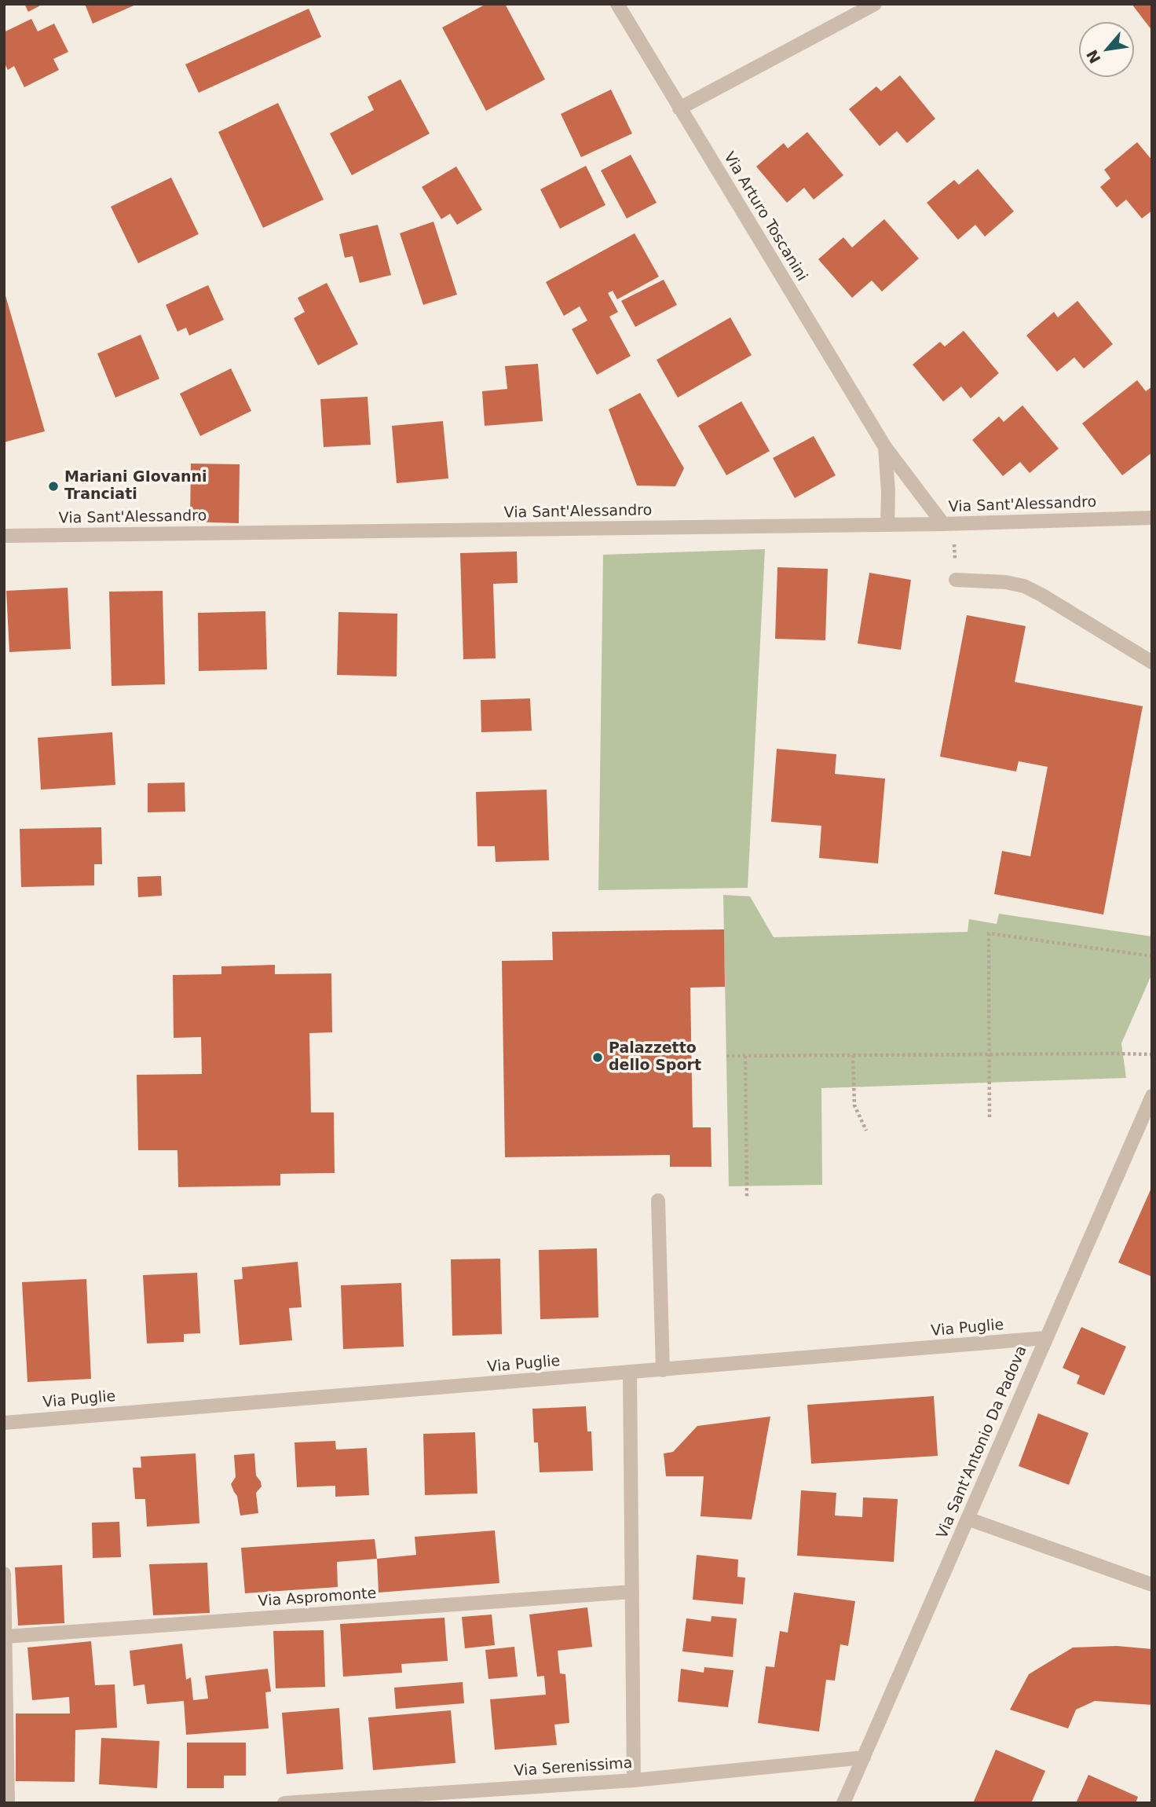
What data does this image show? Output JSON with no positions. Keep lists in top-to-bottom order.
{
  "streets": {
    "street": [
      "Via Arturo Toscanini",
      "Via Sant'Alessandro",
      "Via Puglie",
      "Via Sant'Antonio Da Padova",
      "Via Aspromonte",
      "Via Serenissima"
    ]
  },
  "crossings": [
    ["Via Arturo Toscanini", "Via Sant'Alessandro"],
    ["Via Puglie", "Via Sant'Antonio Da Padova"],
    ["Via Sant'Antonio Da Padova", "Via Serenissima"]
  ],
  "places": ["Mariani GIovanni Tranciati", "Palazzetto dello Sport"],
  "north": "bottom left"
}
